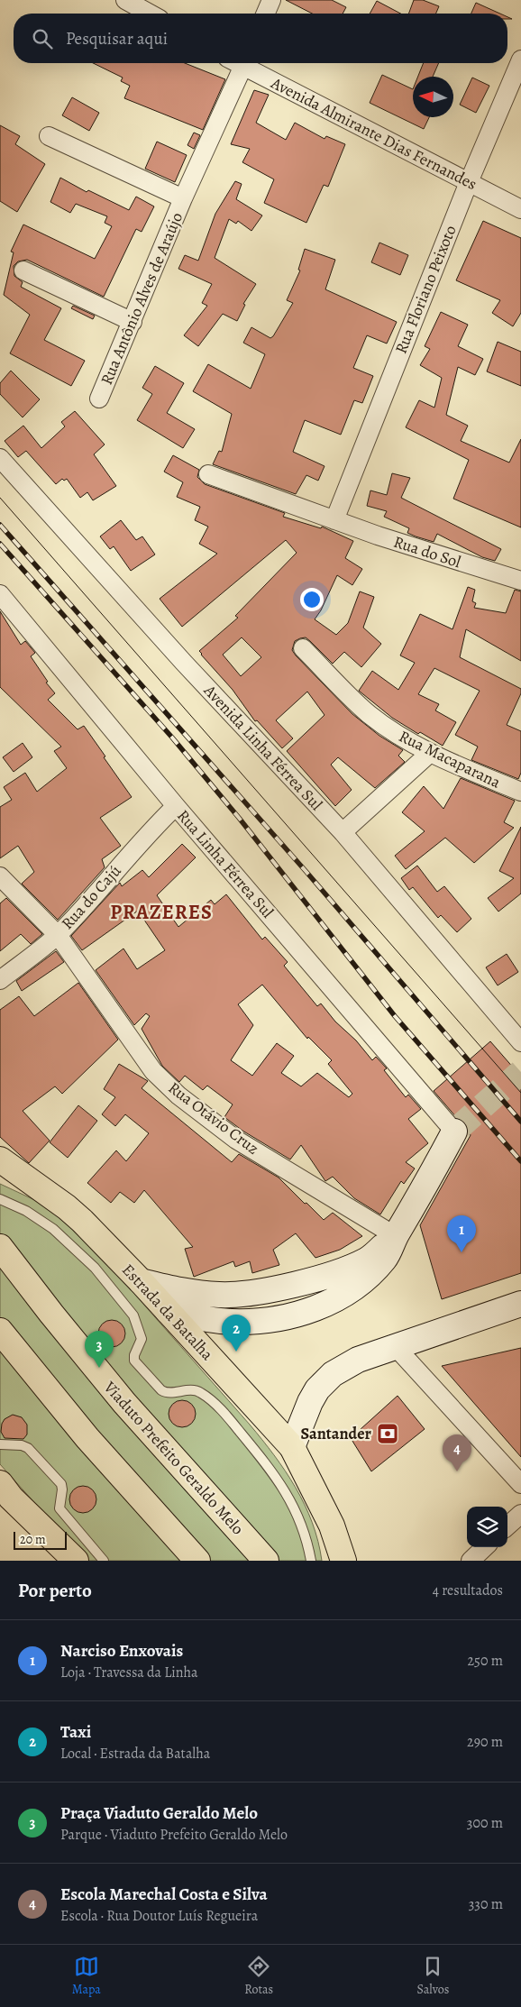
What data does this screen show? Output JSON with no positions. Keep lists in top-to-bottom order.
{
  "streets": {
    "main road": ["Estrada da Batalha", "Viaduto Prefeito Geraldo Melo"],
    "street": [
      "Avenida Almirante Dias Fernandes",
      "Rua Floriano Peixoto",
      "Rua Antônio Alves de Araújo",
      "Rua do Sol",
      "Avenida Linha Férrea Sul",
      "Rua Macaparana",
      "Rua Linha Férrea Sul",
      "Rua do Cajú",
      "Rua Otávio Cruz"
    ]
  },
  "crossings": [
    ["Avenida Almirante Dias Fernandes", "Rua Floriano Peixoto"],
    ["Rua Floriano Peixoto", "Rua do Sol"],
    ["Rua Linha Férrea Sul", "Rua do Cajú"],
    ["Rua do Cajú", "Rua Otávio Cruz"]
  ],
  "districts": ["PRAZERES"],
  "places": {
    "bank": ["Santander"]
  },
  "scale_bar": "20 m",
  "north": "left",
  "page": {
    "search": "Pesquisar aqui",
    "pins": [
      "1",
      "2",
      "3",
      "4"
    ],
    "scale": "20 m",
    "heading": ["Por perto", "4 resultados"],
    "list": [
      {
        "mark": "1",
        "name": "Narciso Enxovais",
        "note": "Loja · Travessa da Linha",
        "value": "250 m"
      },
      {
        "mark": "2",
        "name": "Taxi",
        "note": "Local · Estrada da Batalha",
        "value": "290 m"
      },
      {
        "mark": "3",
        "name": "Praça Viaduto Geraldo Melo",
        "note": "Parque · Viaduto Prefeito Geraldo Melo",
        "value": "300 m"
      },
      {
        "mark": "4",
        "name": "Escola Marechal Costa e Silva",
        "note": "Escola · Rua Doutor Luís Regueira",
        "value": "330 m"
      }
    ],
    "nav": ["Mapa", "Rotas", "Salvos"]
  }
}
